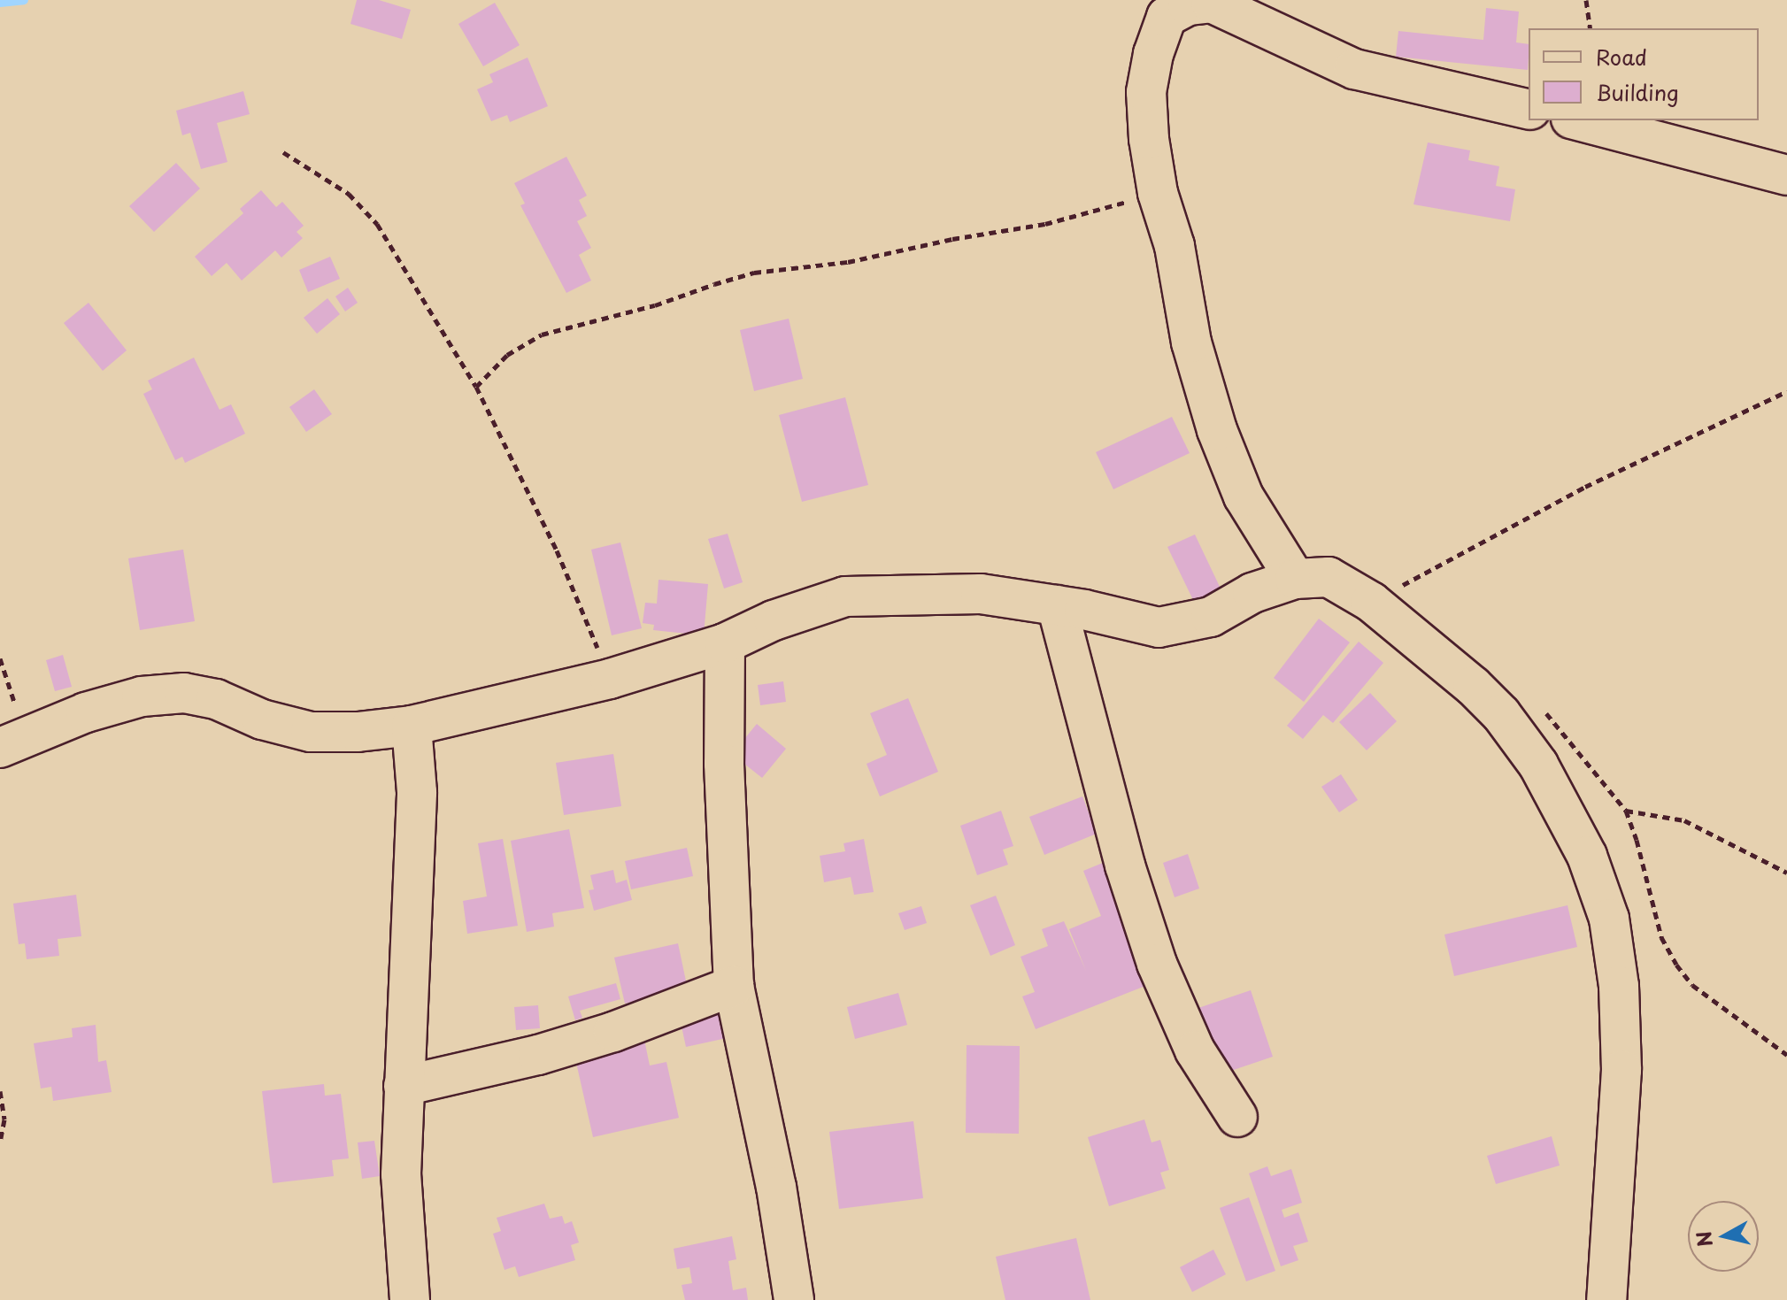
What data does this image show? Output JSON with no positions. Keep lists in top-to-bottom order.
{
  "legend": ["Road", "Building"],
  "north": "left"
}
